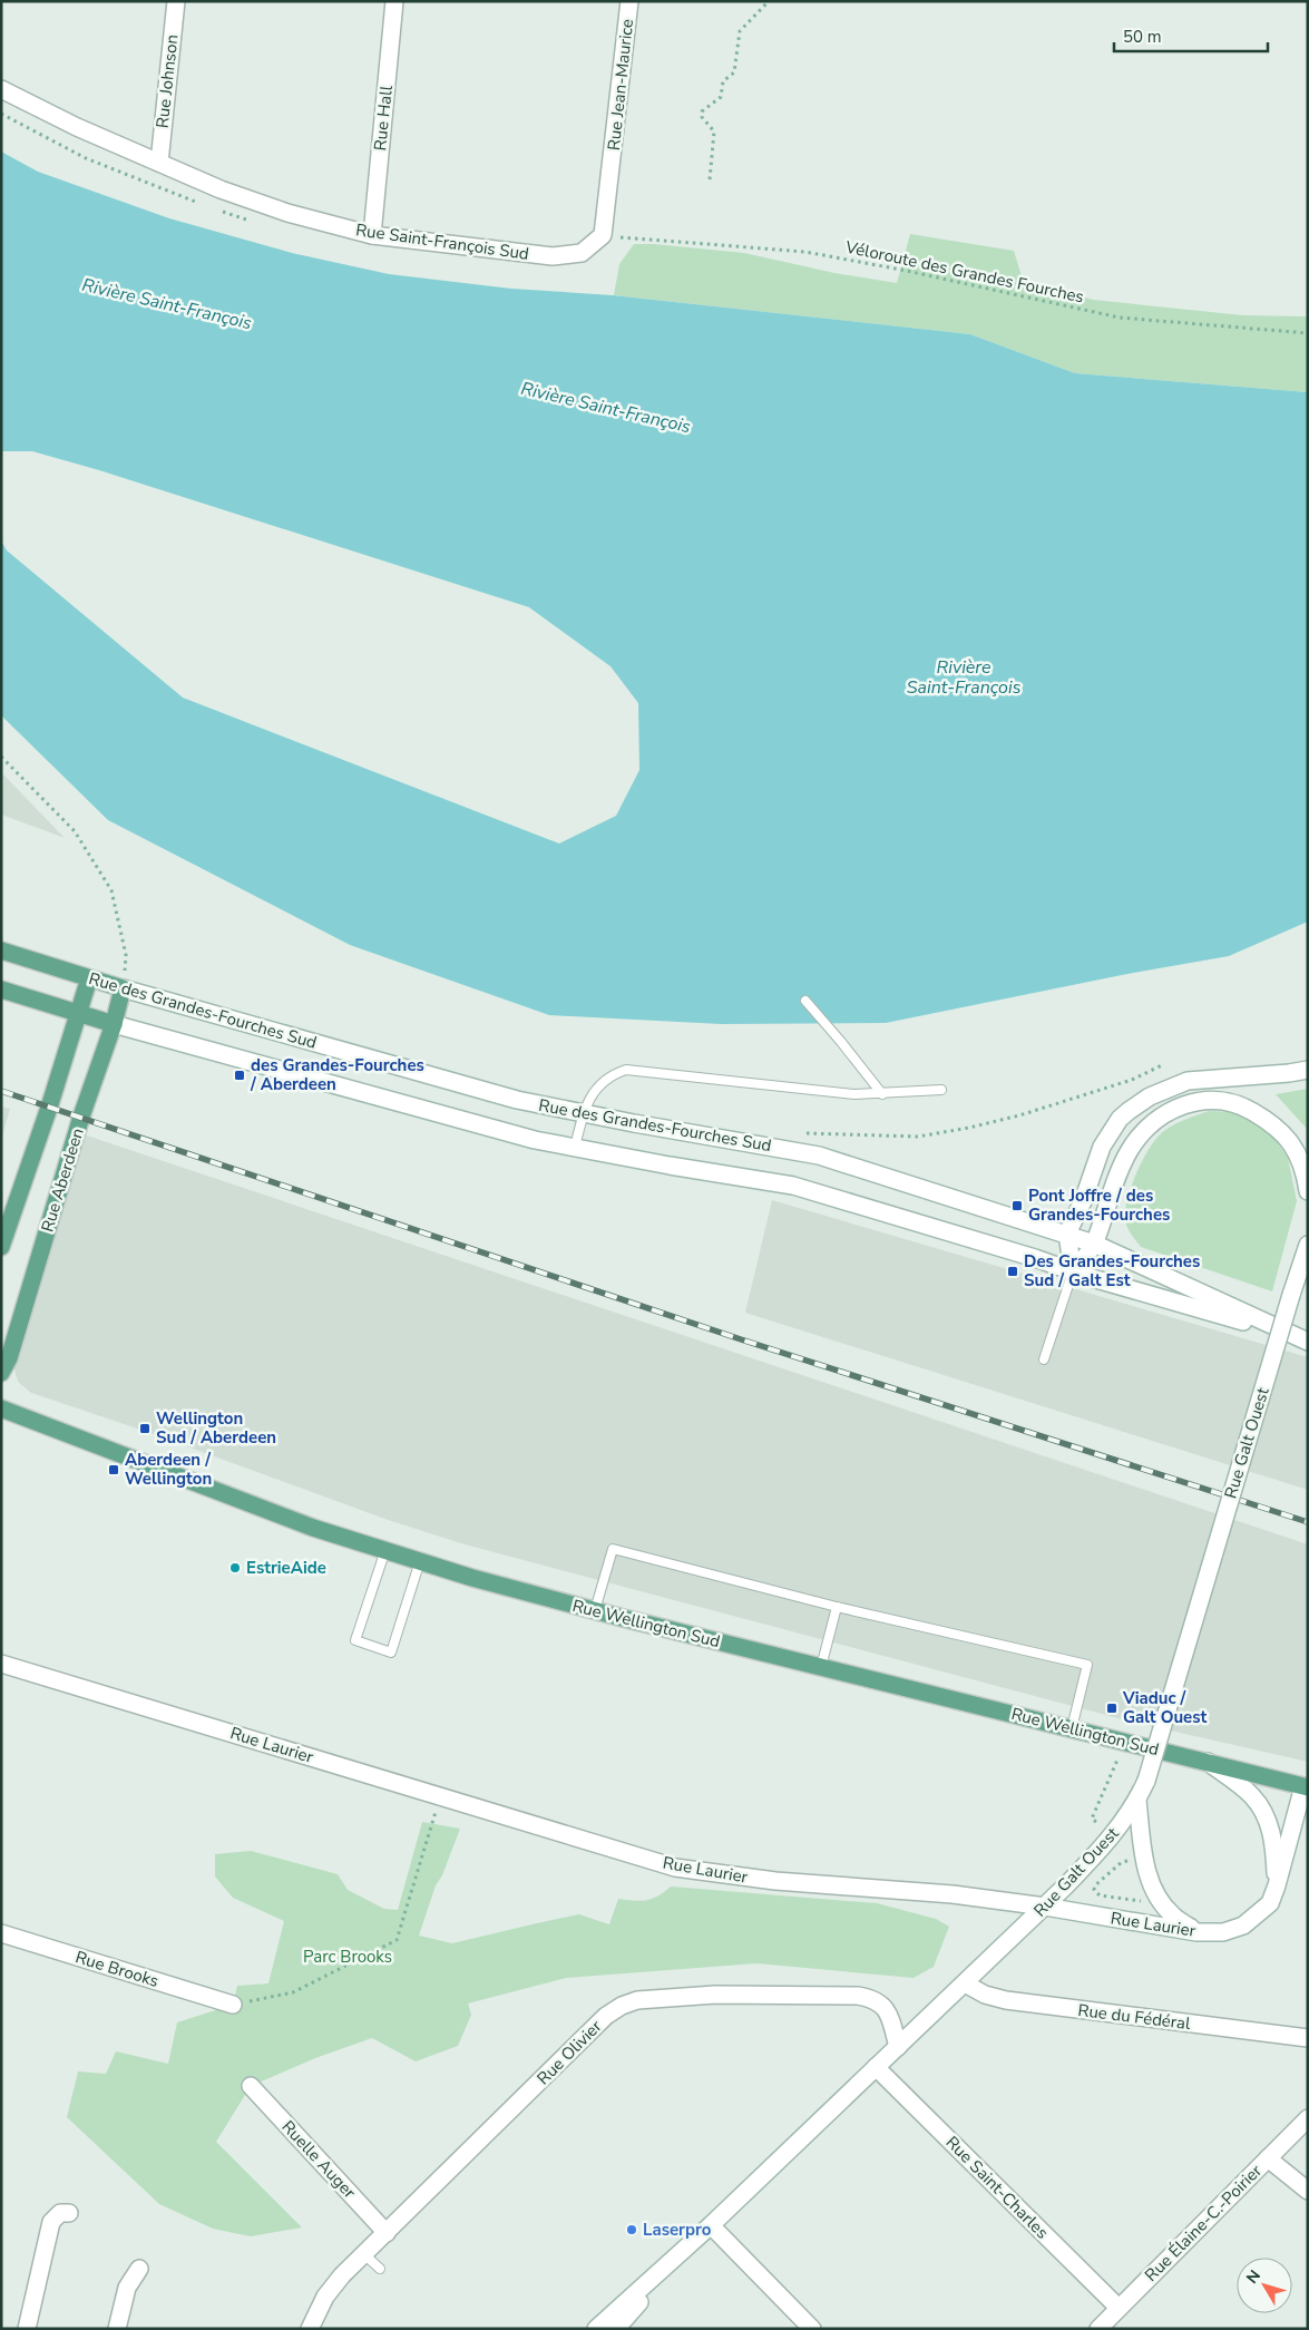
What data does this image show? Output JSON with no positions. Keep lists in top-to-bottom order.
{
  "streets": {
    "main road": [
      "Rue Johnson",
      "Rue Jean-Maurice",
      "Rue Hall",
      "Rue Saint-François Sud",
      "Rue des Grandes-Fourches Sud",
      "Rue Aberdeen",
      "Rue Galt Ouest",
      "Rue Wellington Sud",
      "Rue Laurier",
      "Rue Brooks",
      "Rue du Fédéral",
      "Rue Olivier",
      "Ruelle Auger",
      "Rue Saint-Charles",
      "Rue Élaine-C.-Poirier"
    ],
    "path": ["Véloroute des Grandes Fourches"]
  },
  "crossings": [
    ["Rue Johnson", "Rue Saint-François Sud"],
    ["Rue Jean-Maurice", "Rue Saint-François Sud"],
    ["Rue Hall", "Rue Saint-François Sud"],
    ["Rue des Grandes-Fourches Sud", "Rue Aberdeen"],
    ["Rue Galt Ouest", "Rue Laurier"],
    ["Rue Galt Ouest", "Rue du Fédéral"],
    ["Rue Galt Ouest", "Rue Olivier"],
    ["Rue Galt Ouest", "Rue Saint-Charles"],
    ["Rue Wellington Sud", "Rue Laurier"],
    ["Rue Olivier", "Ruelle Auger"],
    ["Rue Saint-Charles", "Rue Élaine-C.-Poirier"]
  ],
  "water": ["Rivière Saint-François"],
  "parks": ["Parc Brooks"],
  "places": {
    "transit": [
      "des Grandes-Fourches / Aberdeen",
      "Pont Joffre / des Grandes-Fourches",
      "Des Grandes-Fourches Sud / Galt Est",
      "Wellington Sud / Aberdeen",
      "Aberdeen / Wellington",
      "Viaduc / Galt Ouest"
    ],
    "other": ["EstrieAide", "Laserpro"]
  },
  "scale_bar": "50 m",
  "north": "top left"
}
